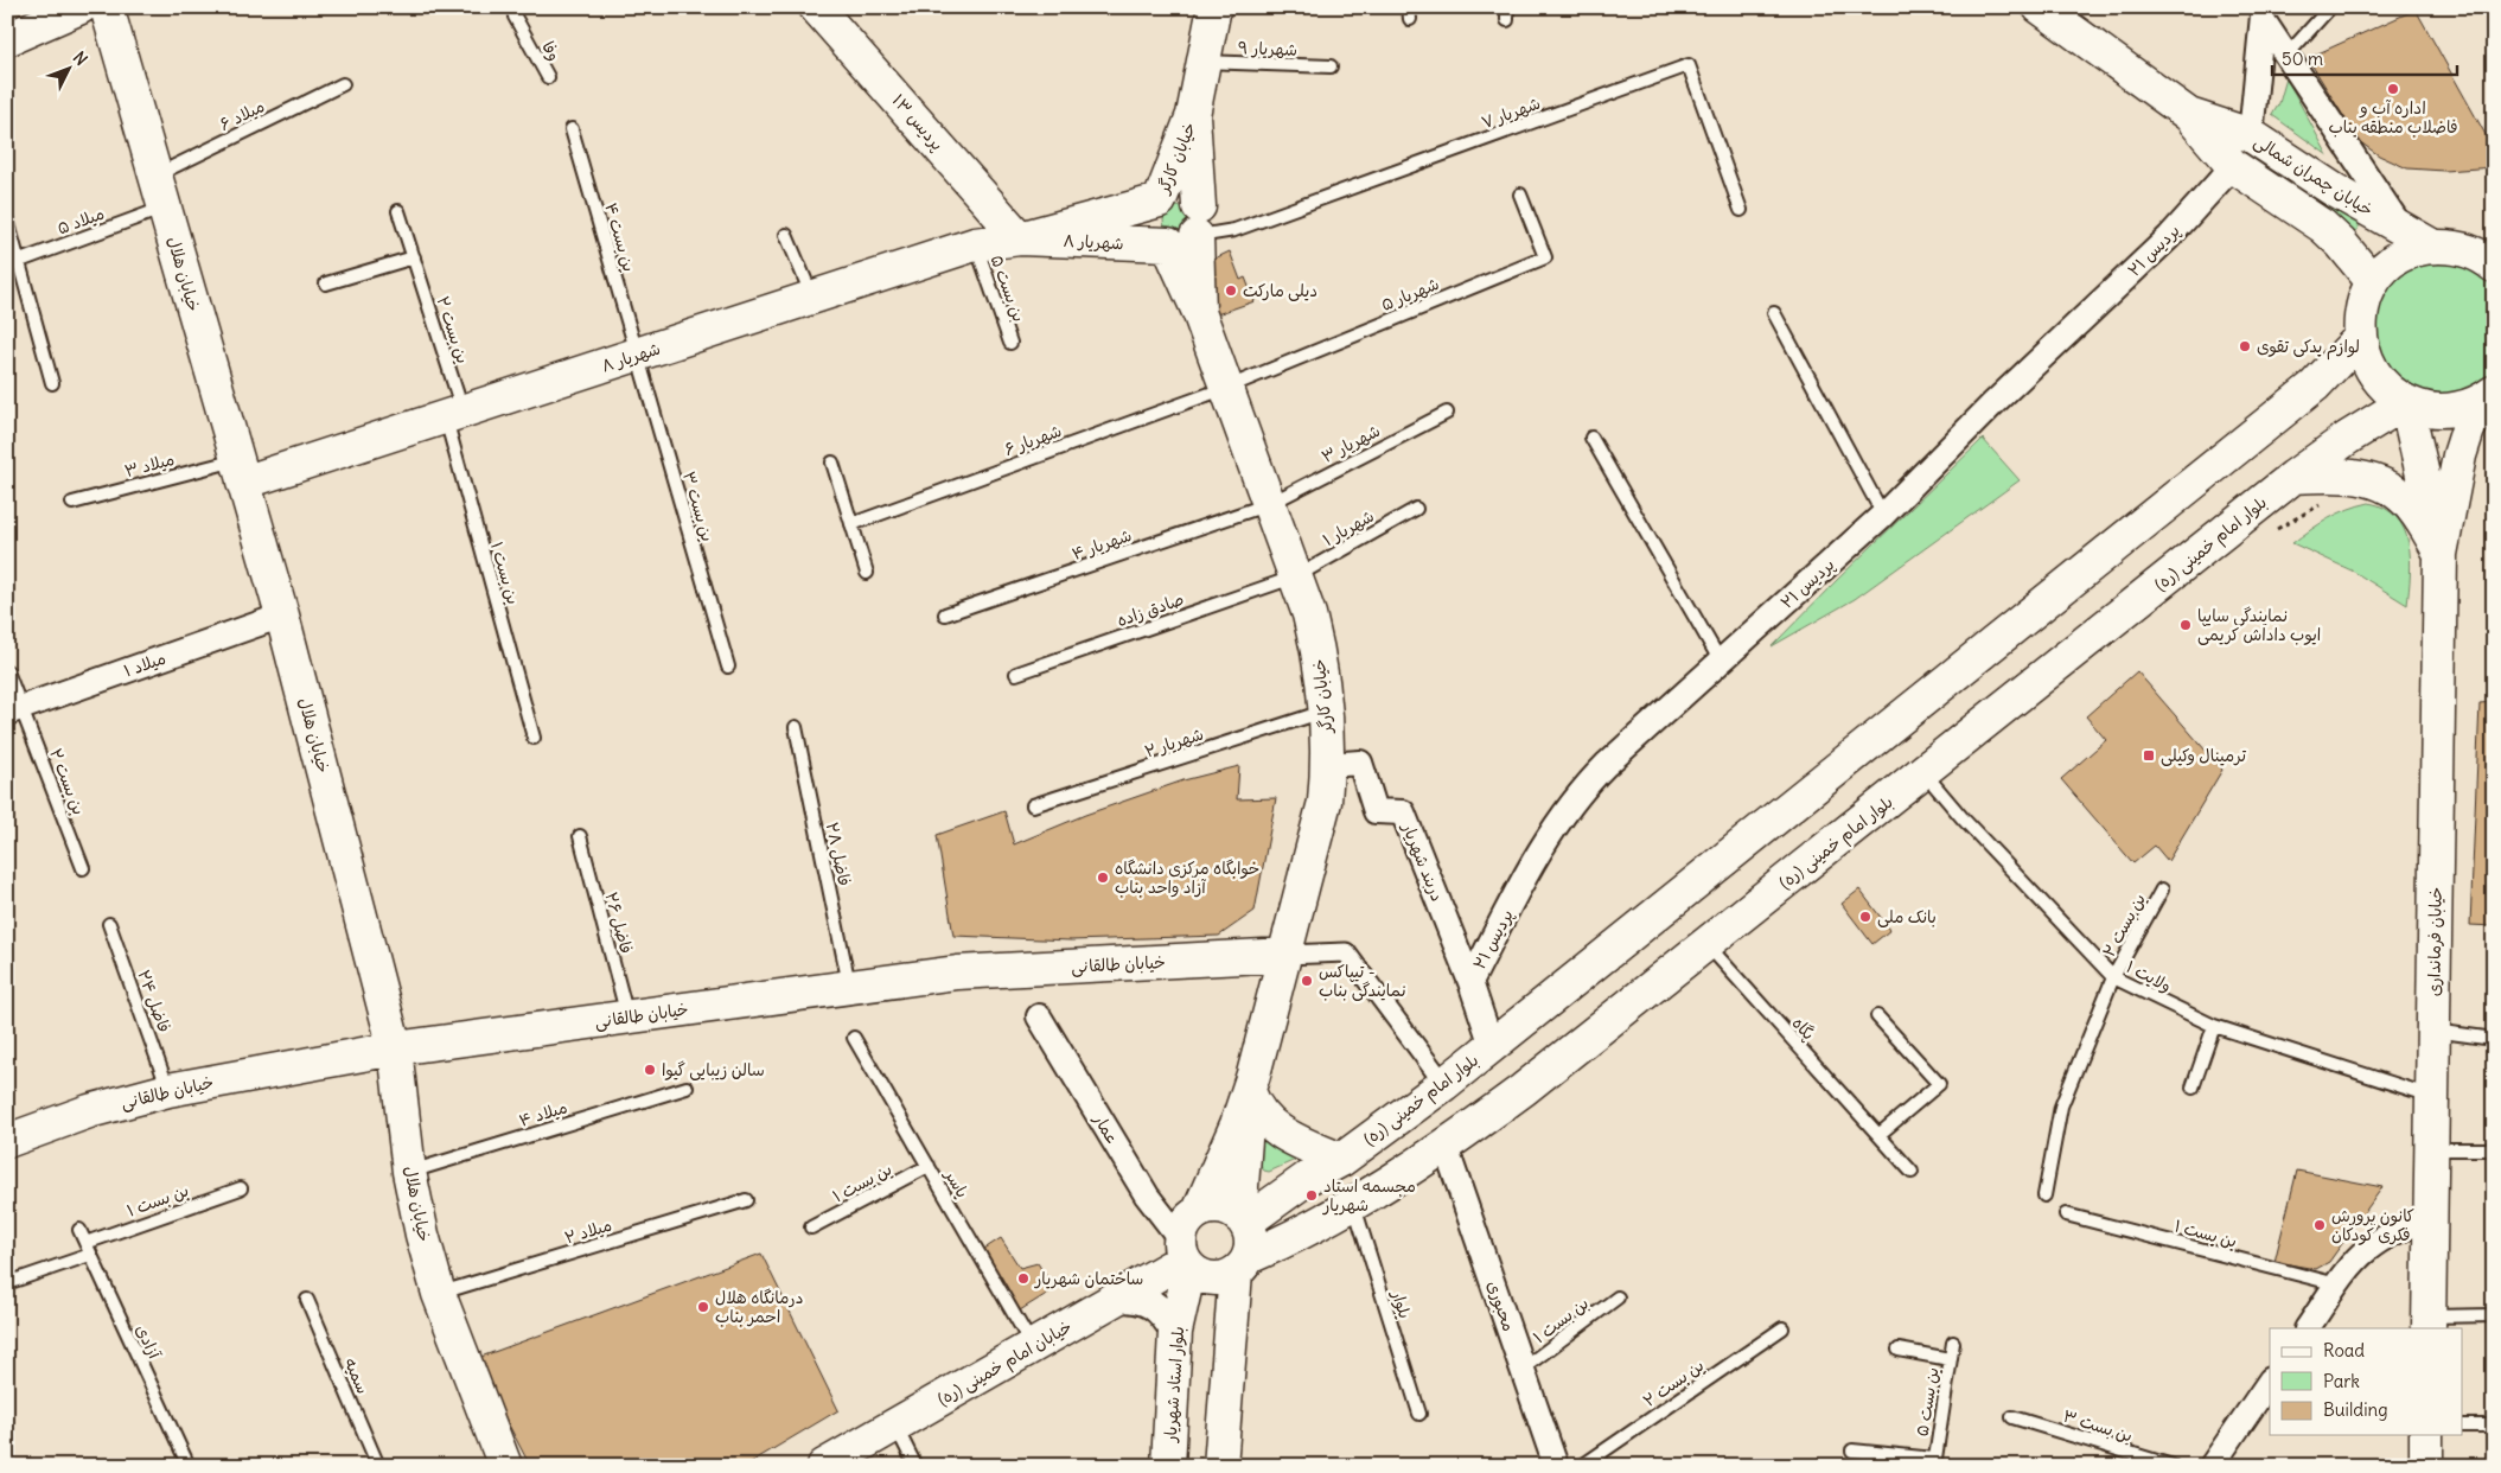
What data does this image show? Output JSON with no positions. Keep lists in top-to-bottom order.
{
  "streets": {
    "main road": [
      "پردیس ۱۳",
      "خیابان کارگر",
      "خیابان چمران شمالی",
      "شهریار ۸",
      "خیابان هلال",
      "بلوار امام خمینی (ره)",
      "خیابان فرمانداری",
      "خیابان طالقانی",
      "خیابان امام خمینی (ره)",
      "بلوار استاد شهریار"
    ],
    "street": [
      "پردیس ۲۱",
      "میلاد ۱",
      "دربند شهریار",
      "عمار",
      "محبوری"
    ],
    "lane": [
      "شهریار ۹",
      "وفا",
      "شهریار ۷",
      "میلاد ۶",
      "میلاد ۵",
      "بن بست ۴",
      "بن بست ۵",
      "شهریار ۵",
      "بن بست ۲",
      "شهریار ۶",
      "شهریار ۳",
      "میلاد ۳",
      "بن بست ۳",
      "شهریار ۱",
      "شهریار ۴",
      "بن بست ۱",
      "صادق زاده",
      "شهریار ۲",
      "فاضل ۲۸",
      "فاضل ۲۶",
      "ولایت ۱",
      "فاضل ۲۴",
      "پگاه",
      "میلاد ۴",
      "یاسر",
      "میلاد ۲",
      "بلوار",
      "آزادی",
      "سمیه"
    ]
  },
  "crossings": [
    ["شهریار ۹", "خیابان کارگر"],
    ["شهریار ۷", "خیابان کارگر"],
    ["شهریار ۷", "شهریار ۸"],
    ["میلاد ۶", "خیابان هلال"],
    ["پردیس ۱۳", "شهریار ۸"],
    ["خیابان کارگر", "شهریار ۸"],
    ["خیابان کارگر", "شهریار ۵"],
    ["خیابان کارگر", "شهریار ۶"],
    ["خیابان کارگر", "شهریار ۳"],
    ["خیابان کارگر", "شهریار ۱"],
    ["خیابان کارگر", "شهریار ۴"],
    ["خیابان کارگر", "صادق زاده"],
    ["خیابان کارگر", "شهریار ۲"],
    ["خیابان کارگر", "دربند شهریار"],
    ["خیابان کارگر", "خیابان طالقانی"],
    ["خیابان چمران شمالی", "پردیس ۲۱"],
    ["میلاد ۵", "خیابان هلال"],
    ["بن بست ۴", "شهریار ۸"],
    ["بن بست ۴", "بن بست ۳"],
    ["شهریار ۸", "خیابان هلال"],
    ["شهریار ۸", "بن بست ۵"],
    ["شهریار ۸", "بن بست ۲"],
    ["شهریار ۸", "میلاد ۳"],
    ["شهریار ۸", "بن بست ۳"],
    ["شهریار ۸", "بن بست ۱"],
    ["پردیس ۲۱", "بلوار امام خمینی (ره)"],
    ["پردیس ۲۱", "دربند شهریار"],
    ["خیابان هلال", "میلاد ۳"],
    ["خیابان هلال", "میلاد ۱"],
    ["خیابان هلال", "خیابان طالقانی"],
    ["خیابان هلال", "میلاد ۴"],
    ["خیابان هلال", "میلاد ۲"],
    ["شهریار ۵", "شهریار ۶"],
    ["بن بست ۲", "بن بست ۱"],
    ["بن بست ۲", "میلاد ۱"],
    ["بن بست ۲", "ولایت ۱"],
    ["شهریار ۳", "شهریار ۴"],
    ["شهریار ۱", "صادق زاده"],
    ["بلوار امام خمینی (ره)", "خیابان فرمانداری"],
    ["بلوار امام خمینی (ره)", "ولایت ۱"],
    ["بلوار امام خمینی (ره)", "پگاه"],
    ["بلوار امام خمینی (ره)", "عمار"],
    ["بلوار امام خمینی (ره)", "بلوار"],
    ["بلوار امام خمینی (ره)", "محبوری"],
    ["بلوار امام خمینی (ره)", "خیابان امام خمینی (ره)"],
    ["بلوار امام خمینی (ره)", "بلوار استاد شهریار"],
    ["بن بست ۱", "یاسر"],
    ["بن بست ۱", "محبوری"],
    ["بن بست ۱", "آزادی"],
    ["فاضل ۲۸", "خیابان طالقانی"],
    ["فاضل ۲۶", "خیابان طالقانی"],
    ["خیابان فرمانداری", "ولایت ۱"],
    ["خیابان طالقانی", "فاضل ۲۴"],
    ["عمار", "خیابان امام خمینی (ره)"],
    ["عمار", "بلوار استاد شهریار"],
    ["یاسر", "خیابان امام خمینی (ره)"],
    ["خیابان امام خمینی (ره)", "بلوار استاد شهریار"]
  ],
  "places": {
    "other": [
      "اداره آب و فاضلاب منطقه بناب",
      "دیلی مارکت",
      "لوازم یدکی تقوی",
      "نمایندگی سایپا ایوب داداش کریمی",
      "خوابگاه مرکزی دانشگاه آزاد واحد بناب",
      "بانک ملی",
      "تیپاکس - نمایندگی بناب",
      "سالن زیبایی گیوا",
      "مجسمه استاد شهریار",
      "کانون پرورش فکری کودکان",
      "ساختمان شهریار",
      "درمانگاه هلال احمر بناب"
    ],
    "transit": ["ترمینال وکیلی"]
  },
  "legend": ["Road", "Park", "Building"],
  "scale_bar": "50 m",
  "north": "top right"
}
